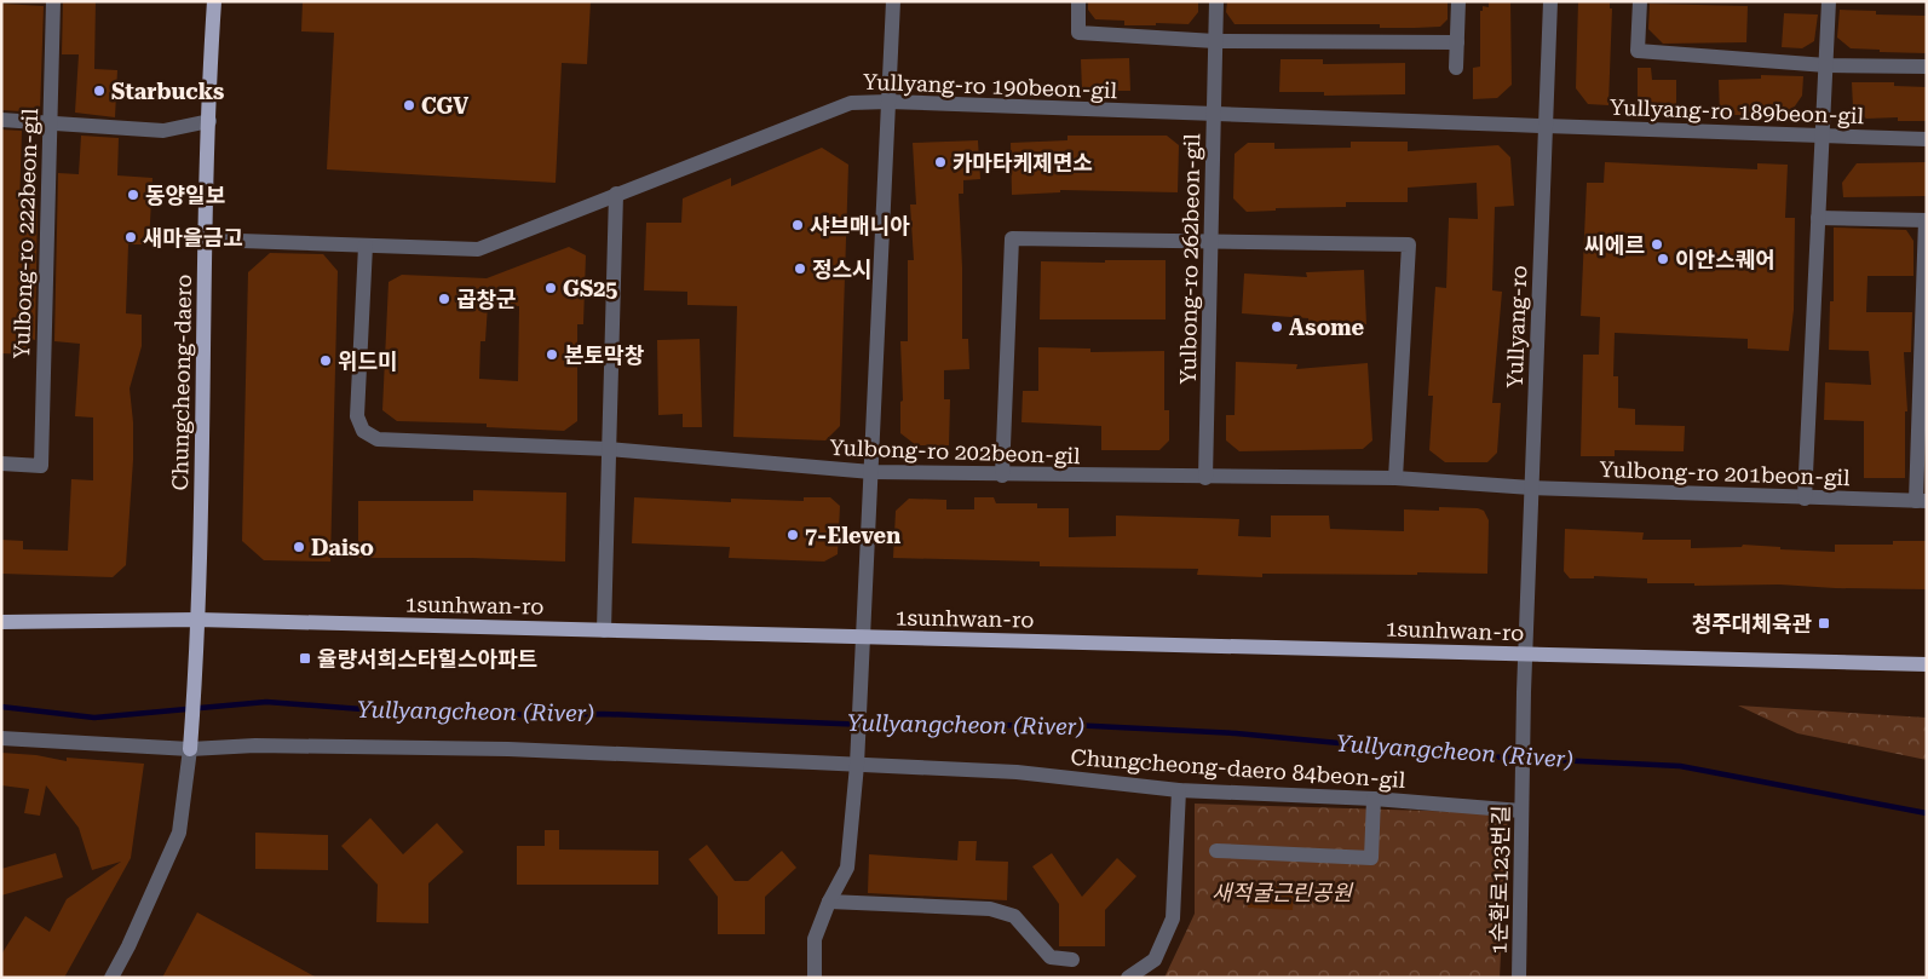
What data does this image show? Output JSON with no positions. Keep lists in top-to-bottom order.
{
  "streets": {
    "main road": ["Chungcheong-daero", "1sunhwan-ro"],
    "street": [
      "Yullyang-ro 190beon-gil",
      "Yullyang-ro 189beon-gil",
      "Yulbong-ro 222beon-gil",
      "Yulbong-ro 262beon-gil",
      "Yullyang-ro",
      "Yulbong-ro 202beon-gil",
      "Yulbong-ro 201beon-gil",
      "Chungcheong-daero 84beon-gil",
      "1순환로123번길"
    ]
  },
  "crossings": [
    ["Yullyang-ro 190beon-gil", "Yullyang-ro 189beon-gil"],
    ["Yullyang-ro 190beon-gil", "Yulbong-ro 262beon-gil"],
    ["Yullyang-ro 190beon-gil", "Yullyang-ro"],
    ["Yullyang-ro 190beon-gil", "Chungcheong-daero"],
    ["Yullyang-ro 190beon-gil", "Yulbong-ro 202beon-gil"],
    ["Yullyang-ro 189beon-gil", "Yullyang-ro"],
    ["Yulbong-ro 262beon-gil", "Yulbong-ro 202beon-gil"],
    ["Yullyang-ro", "Yulbong-ro 202beon-gil"],
    ["Yullyang-ro", "Yulbong-ro 201beon-gil"],
    ["Yullyang-ro", "1sunhwan-ro"],
    ["Yullyang-ro", "1순환로123번길"],
    ["Chungcheong-daero", "1sunhwan-ro"],
    ["Chungcheong-daero", "Chungcheong-daero 84beon-gil"],
    ["Yulbong-ro 202beon-gil", "Yulbong-ro 201beon-gil"],
    ["Chungcheong-daero 84beon-gil", "1순환로123번길"]
  ],
  "water": ["Yullyangcheon (River)"],
  "parks": ["새적굴근린공원"],
  "places": {
    "other": [
      "Starbucks",
      "CGV",
      "카마타케제면소",
      "동양일보",
      "샤브매니아",
      "새마을금고",
      "씨에르",
      "이안스퀘어",
      "정스시",
      "GS25",
      "곱창군",
      "Asome",
      "본토막창",
      "위드미",
      "7-Eleven",
      "Daiso"
    ],
    "transit": ["청주대체육관", "율량서희스타힐스아파트"]
  }
}
